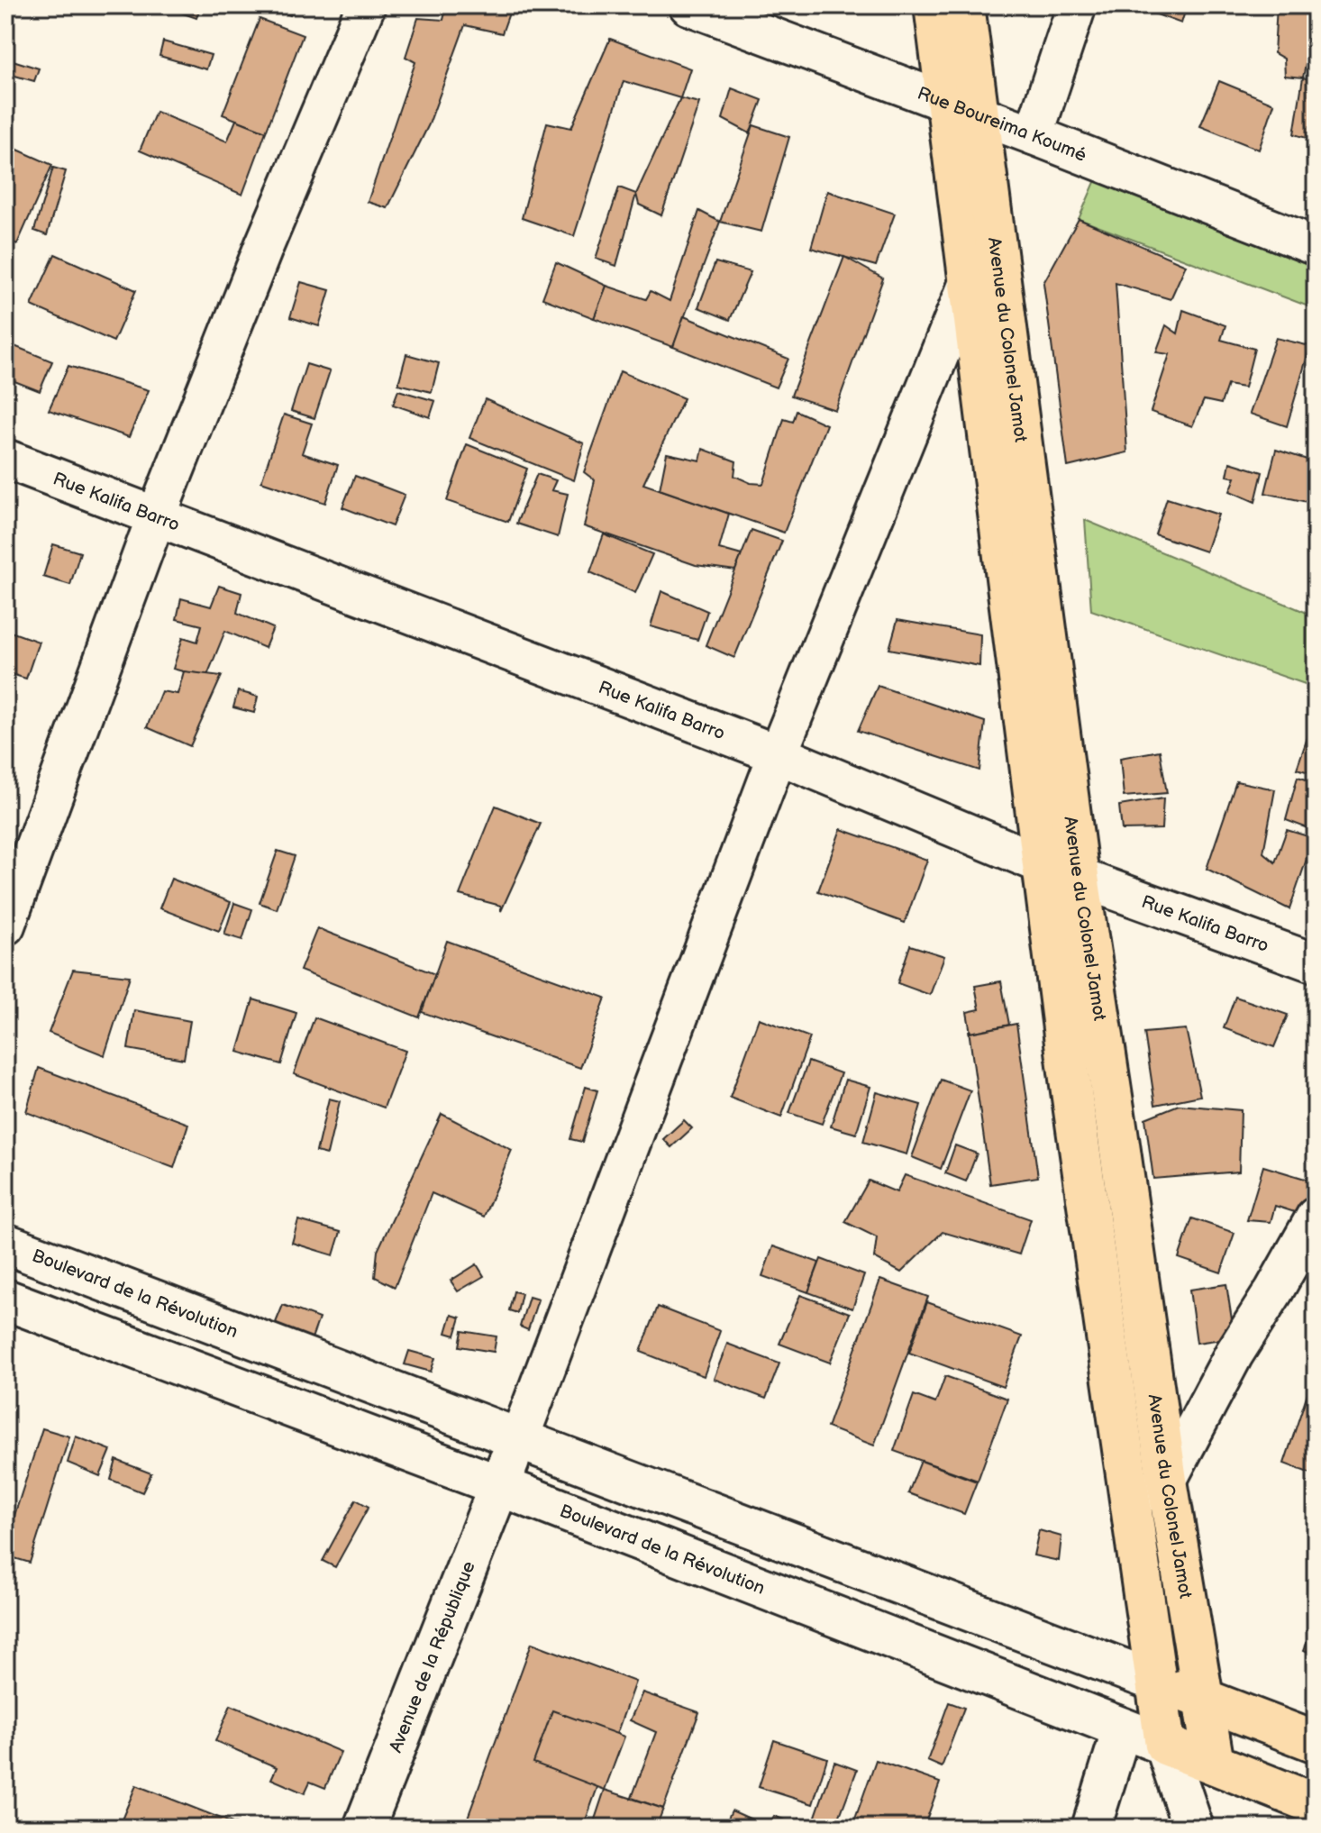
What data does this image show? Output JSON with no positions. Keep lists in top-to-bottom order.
{
  "streets": {
    "main road": ["Avenue du Colonel Jamot", "Boulevard de la Révolution", "Avenue de la République"],
    "street": ["Rue Boureima Koumé", "Rue Kalifa Barro"]
  },
  "crossings": [
    ["Rue Boureima Koumé", "Avenue du Colonel Jamot"],
    ["Avenue du Colonel Jamot", "Rue Kalifa Barro"],
    ["Avenue du Colonel Jamot", "Boulevard de la Révolution"],
    ["Boulevard de la Révolution", "Avenue de la République"]
  ]
}
